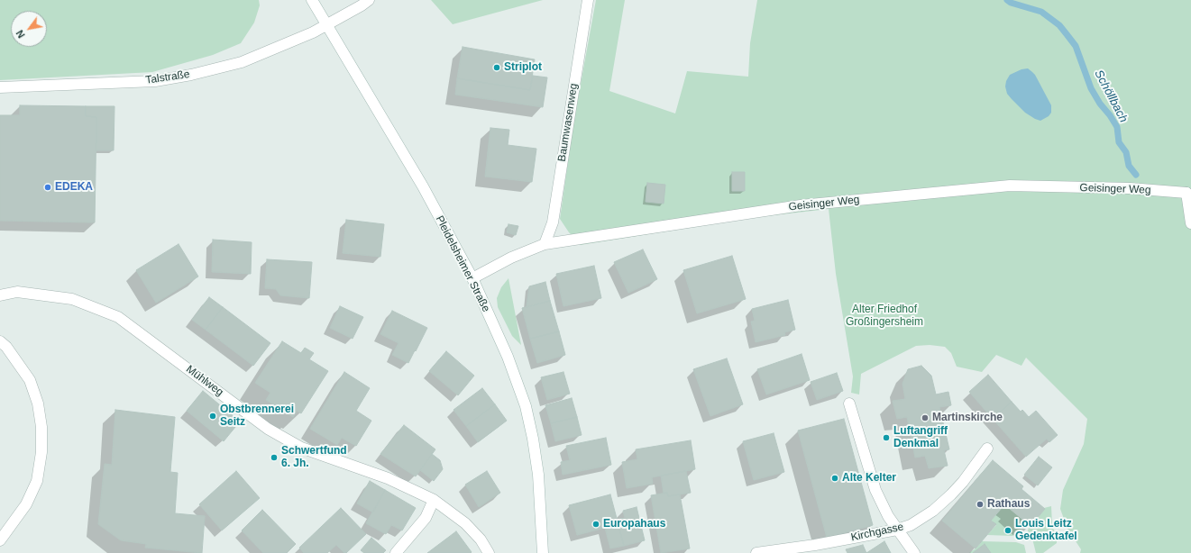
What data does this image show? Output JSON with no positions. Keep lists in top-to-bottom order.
{
  "streets": {
    "street": [
      "Talstraße",
      "Baumwasenweg",
      "Geisinger Weg",
      "Pleidelsheimer Straße",
      "Mühlweg",
      "Kirchgasse"
    ]
  },
  "crossings": [
    ["Talstraße", "Pleidelsheimer Straße"],
    ["Baumwasenweg", "Geisinger Weg"],
    ["Geisinger Weg", "Pleidelsheimer Straße"]
  ],
  "water": ["Schöllbach"],
  "parks": ["Alter Friedhof Großingersheim"],
  "places": [
    "Striplot",
    "EDEKA",
    "Obstbrennerei Seitz",
    "Martinskirche",
    "Luftangriff Denkmal",
    "Schwertfund 6. Jh.",
    "Alte Kelter",
    "Rathaus",
    "Europahaus",
    "Louis Leitz Gedenktafel"
  ],
  "north": "bottom left"
}
